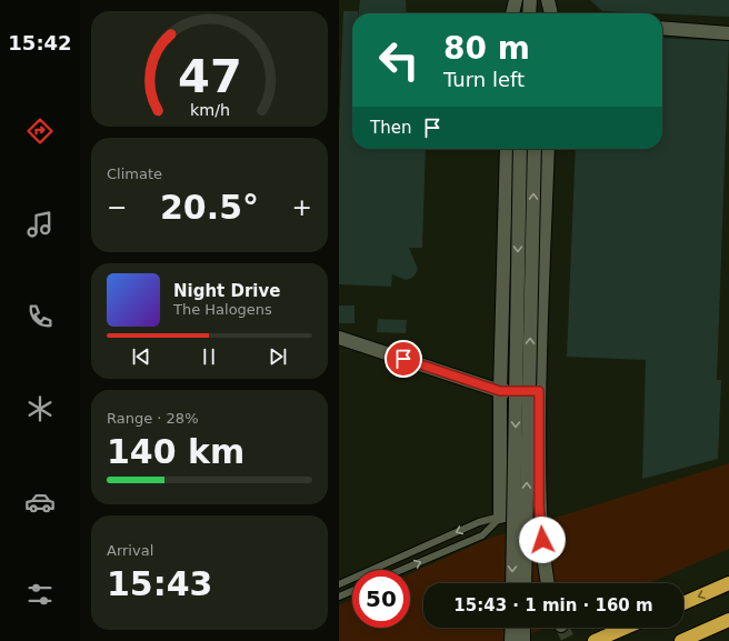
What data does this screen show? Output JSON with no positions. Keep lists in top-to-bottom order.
{
  "page": {
    "tabs": "15:42",
    "turn": ["80 m", "Turn left"],
    "then": "Then",
    "tile": [
      "Climate",
      ["Range · 28%", "140 km"],
      ["Arrival", "15:43"]
    ],
    "heat": ["−", "20.5°", "+"],
    "song": ["Night Drive", "The Halogens"],
    "limit": "50",
    "trip": "15:43 · 1 min · 160 m",
    "gauge": ["47", "km/h"]
  }
}
